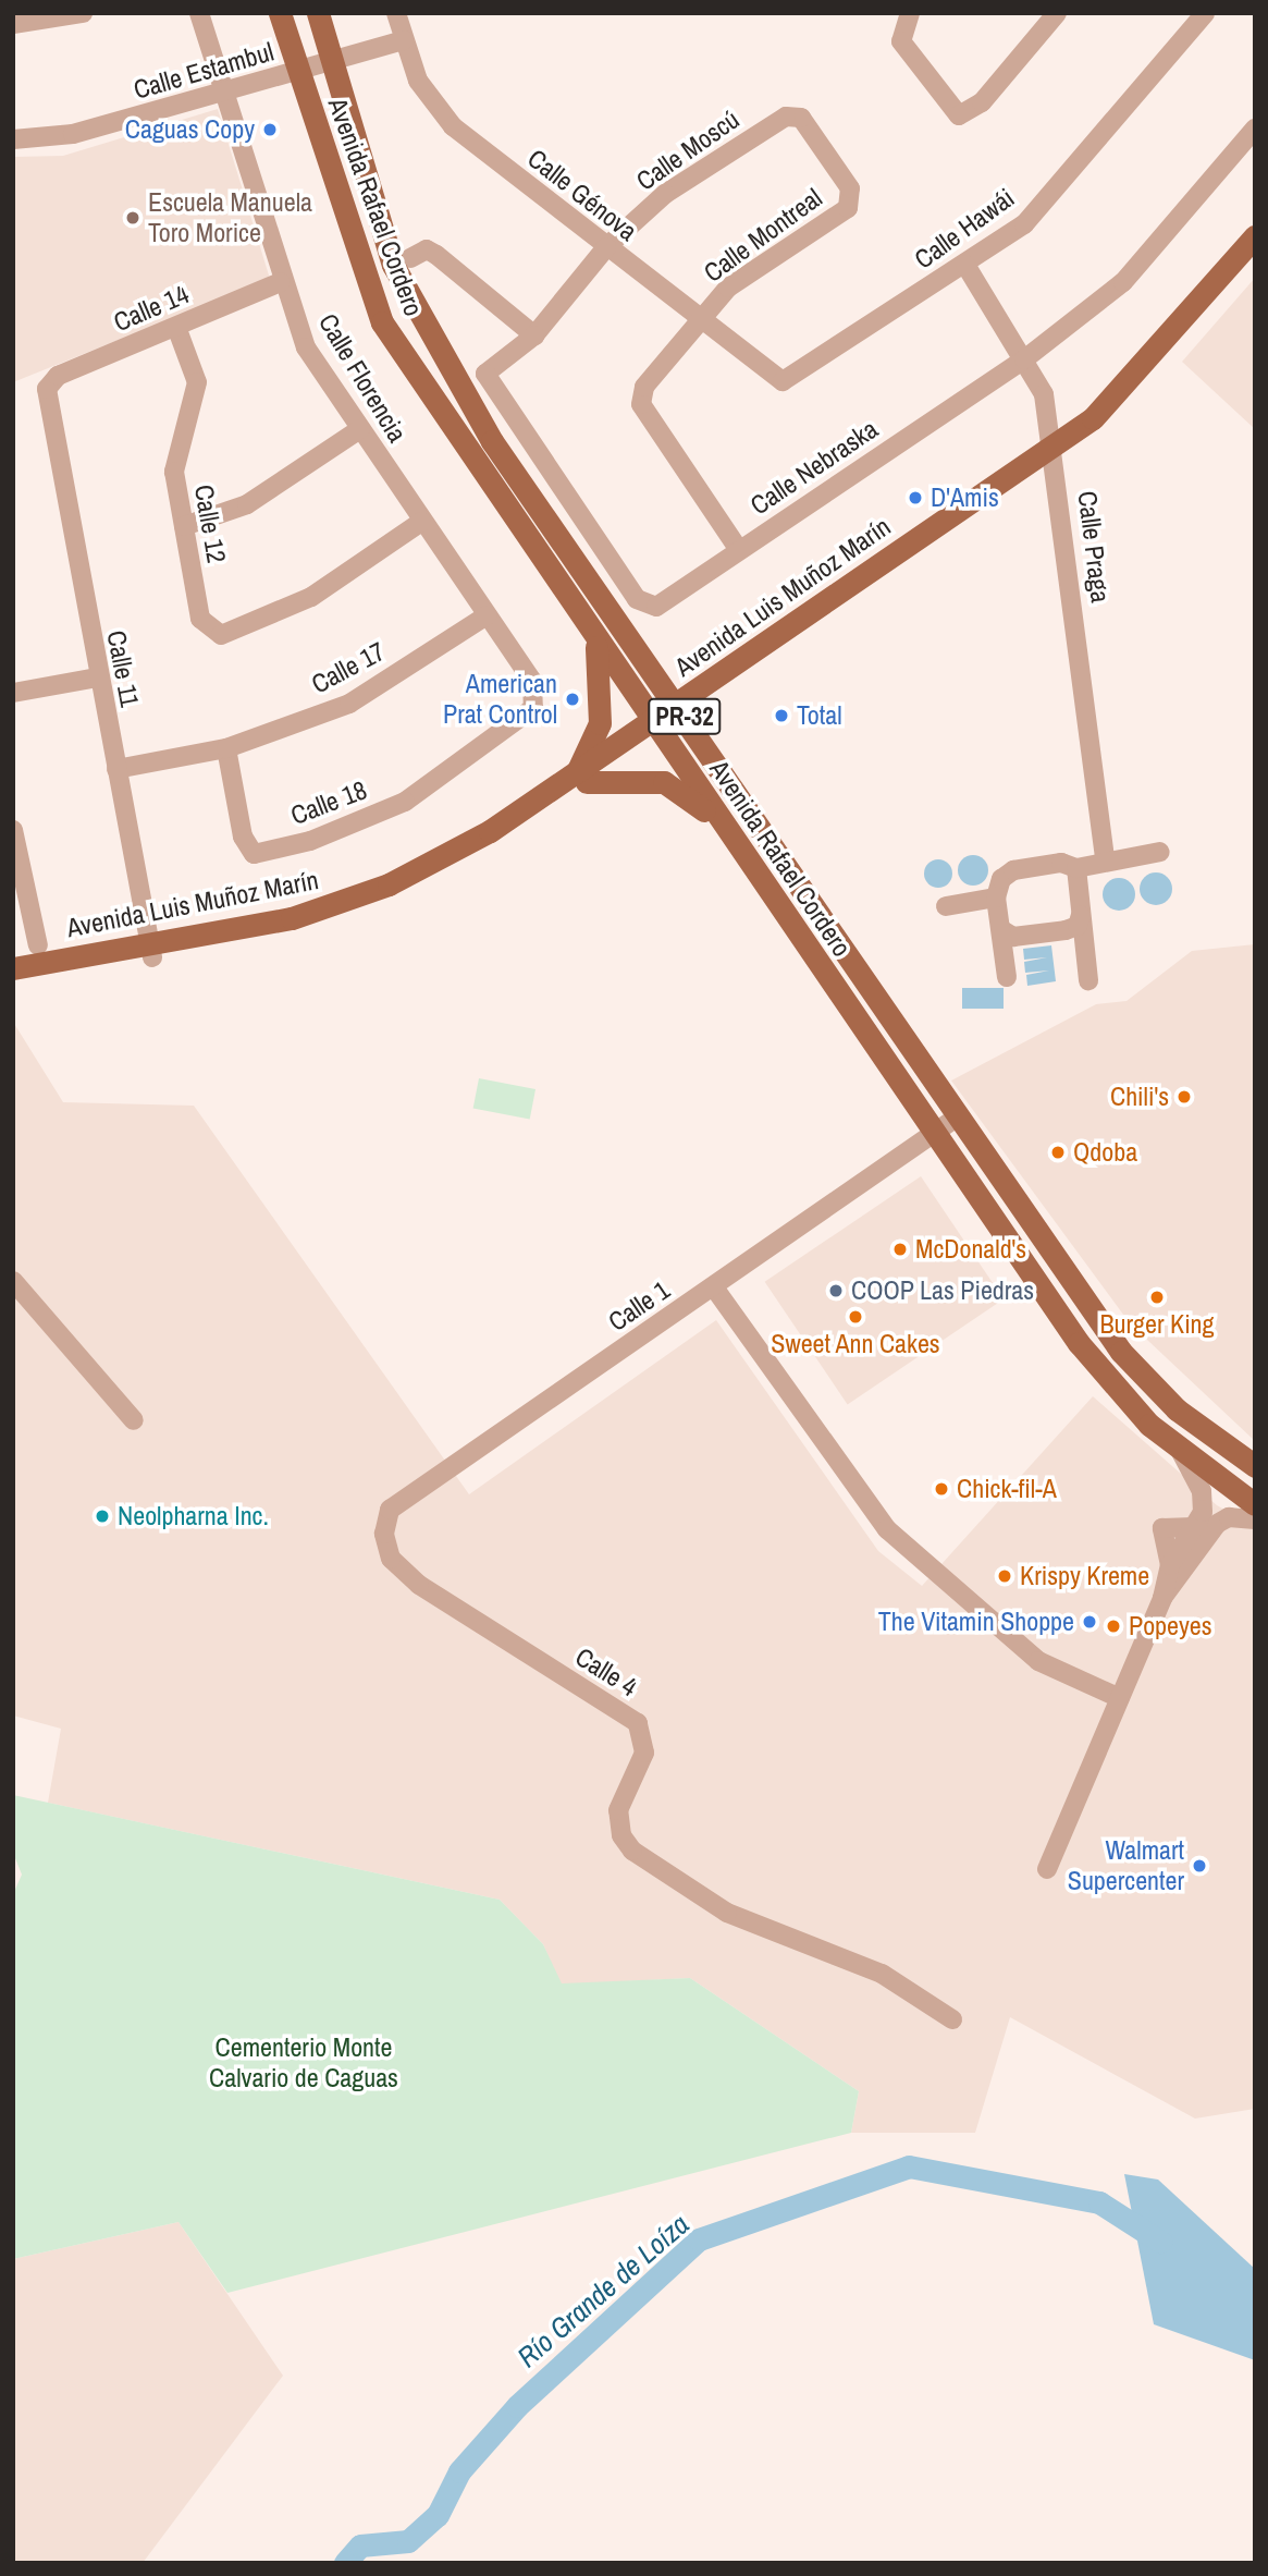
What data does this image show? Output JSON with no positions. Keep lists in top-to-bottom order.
{
  "streets": {
    "main road": ["Avenida Rafael Cordero", "Avenida Luis Muñoz Marín", "PR-32"],
    "street": [
      "Calle Estambul",
      "Calle Moscú",
      "Calle Génova",
      "Calle Hawái",
      "Calle Montreal",
      "Calle 14",
      "Calle Florencia",
      "Calle Nebraska",
      "Calle 12",
      "Calle Praga",
      "Calle 17",
      "Calle 11",
      "Calle 18",
      "Calle 1",
      "Calle 4"
    ]
  },
  "crossings": [
    ["Calle Estambul", "Calle Génova"],
    ["Calle Estambul", "Avenida Rafael Cordero"],
    ["Calle Estambul", "Calle Florencia"],
    ["Calle Moscú", "Calle Génova"],
    ["Calle Moscú", "Calle Montreal"],
    ["Calle Moscú", "Calle Nebraska"],
    ["Calle Génova", "Calle Hawái"],
    ["Calle Génova", "Calle Montreal"],
    ["Avenida Rafael Cordero", "Avenida Luis Muñoz Marín"],
    ["Avenida Rafael Cordero", "Calle 1"],
    ["Calle Hawái", "Calle Praga"],
    ["Calle Montreal", "Calle Nebraska"],
    ["Calle 14", "Calle Florencia"],
    ["Calle 14", "Calle 12"],
    ["Calle 14", "Calle 11"],
    ["Calle Florencia", "Calle 12"],
    ["Calle Florencia", "Calle 17"],
    ["Calle Florencia", "Calle 18"],
    ["Calle Nebraska", "Calle Praga"],
    ["Calle Praga", "Avenida Luis Muñoz Marín"],
    ["Avenida Luis Muñoz Marín", "Calle 11"],
    ["Calle 17", "Calle 11"],
    ["Calle 17", "Calle 18"],
    ["Calle 1", "Calle 4"]
  ],
  "water": ["Río Grande de Loíza"],
  "parks": ["Cementerio Monte Calvario de Caguas"],
  "places": [
    "Caguas Copy",
    "Escuela Manuela Toro Morice",
    "D'Amis",
    "American Prat Control",
    "Total",
    "Chili's",
    "Qdoba",
    "McDonald's",
    "COOP Las Piedras",
    "Burger King",
    "Sweet Ann Cakes",
    "Chick-fil-A",
    "Neolpharna Inc.",
    "Krispy Kreme",
    "The Vitamin Shoppe",
    "Popeyes",
    "Walmart Supercenter"
  ]
}
